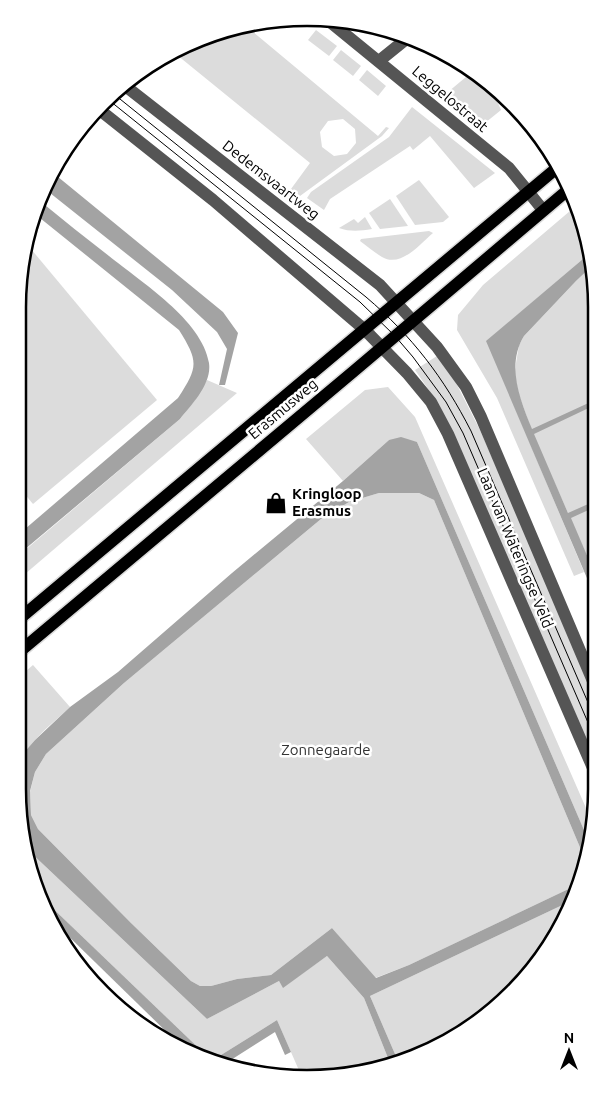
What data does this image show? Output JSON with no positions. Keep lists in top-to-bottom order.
{
  "streets": {
    "main road": ["Erasmusweg"],
    "street": ["Leggelostraat", "Dedemsvaartweg", "Laan van Wateringse Veld"]
  },
  "crossings": [
    ["Leggelostraat", "Erasmusweg"],
    ["Dedemsvaartweg", "Erasmusweg"],
    ["Dedemsvaartweg", "Laan van Wateringse Veld"],
    ["Erasmusweg", "Laan van Wateringse Veld"]
  ],
  "parks": ["Zonnegaarde"],
  "places": {
    "shop": ["Kringloop Erasmus"]
  },
  "north": "top"
}
